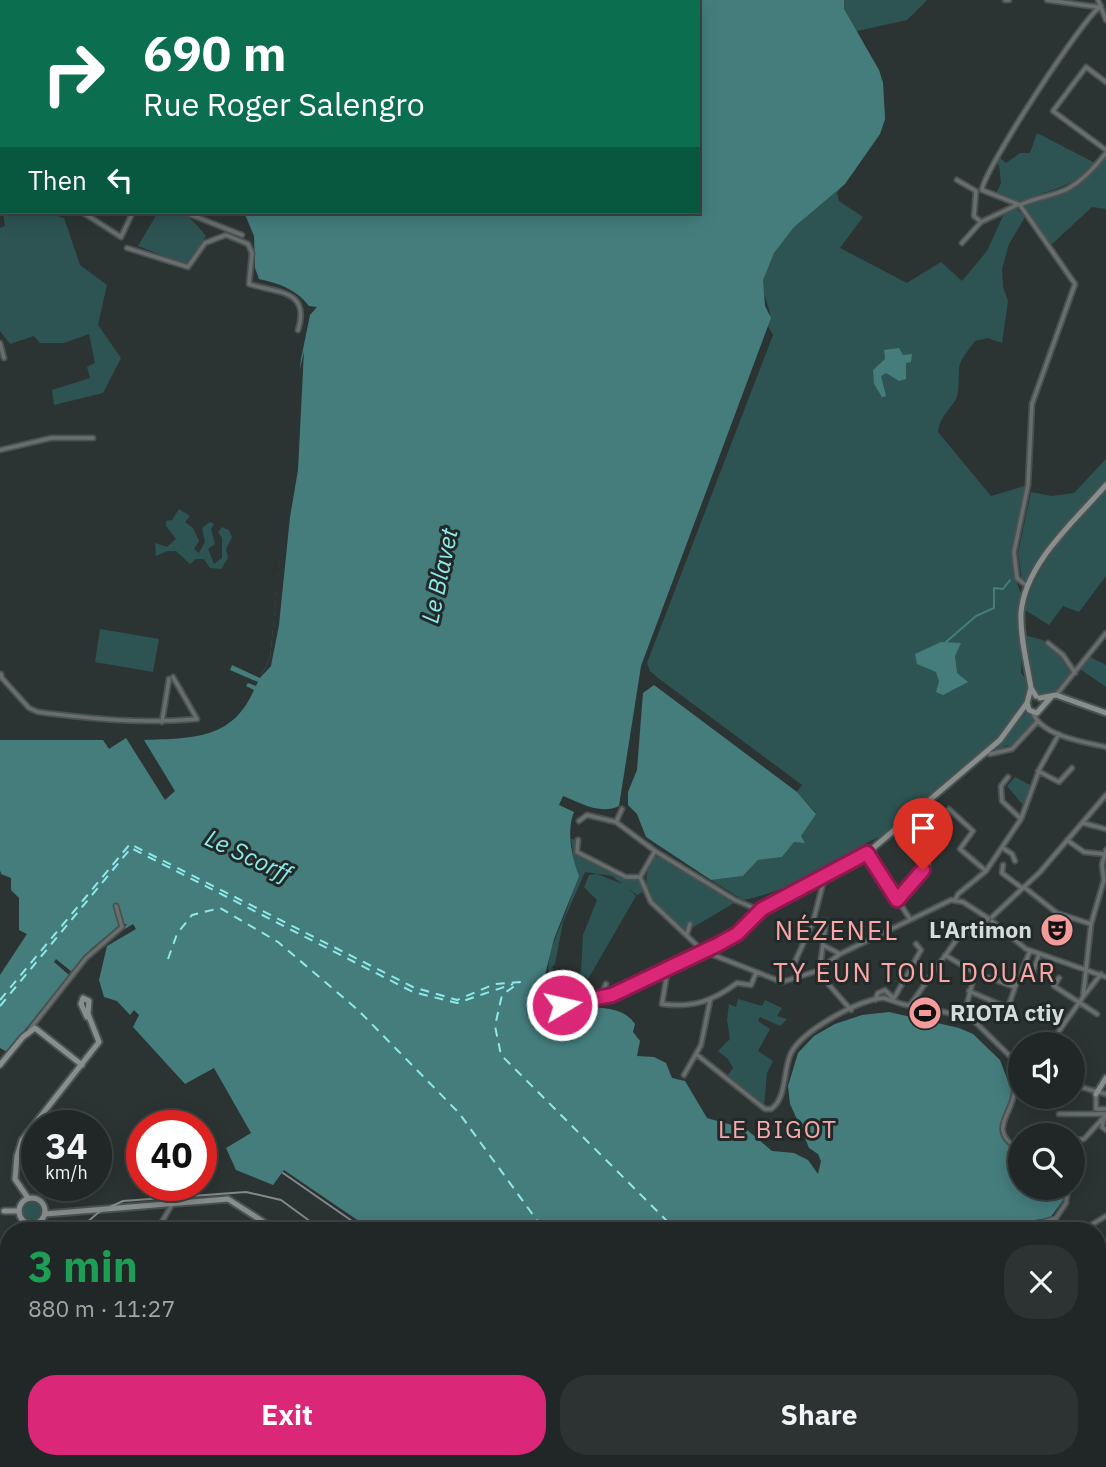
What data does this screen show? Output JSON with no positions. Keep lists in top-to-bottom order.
{
  "districts": ["NÉZENEL", "TY EUN TOUL DOUAR", "LE BIGOT"],
  "water": ["Le Blavet", "Le Scorff"],
  "places": {
    "theatre": ["L'Artimon"],
    "sports": ["RIOTA ctiy"]
  },
  "page": {
    "turn": ["690 m", "Rue Roger Salengro"],
    "then": "Then",
    "speed": "34 km/h",
    "limit": "40",
    "heading": ["3 min", "880 m · 11:27"],
    "buttons": ["Exit", "Share"]
  }
}
